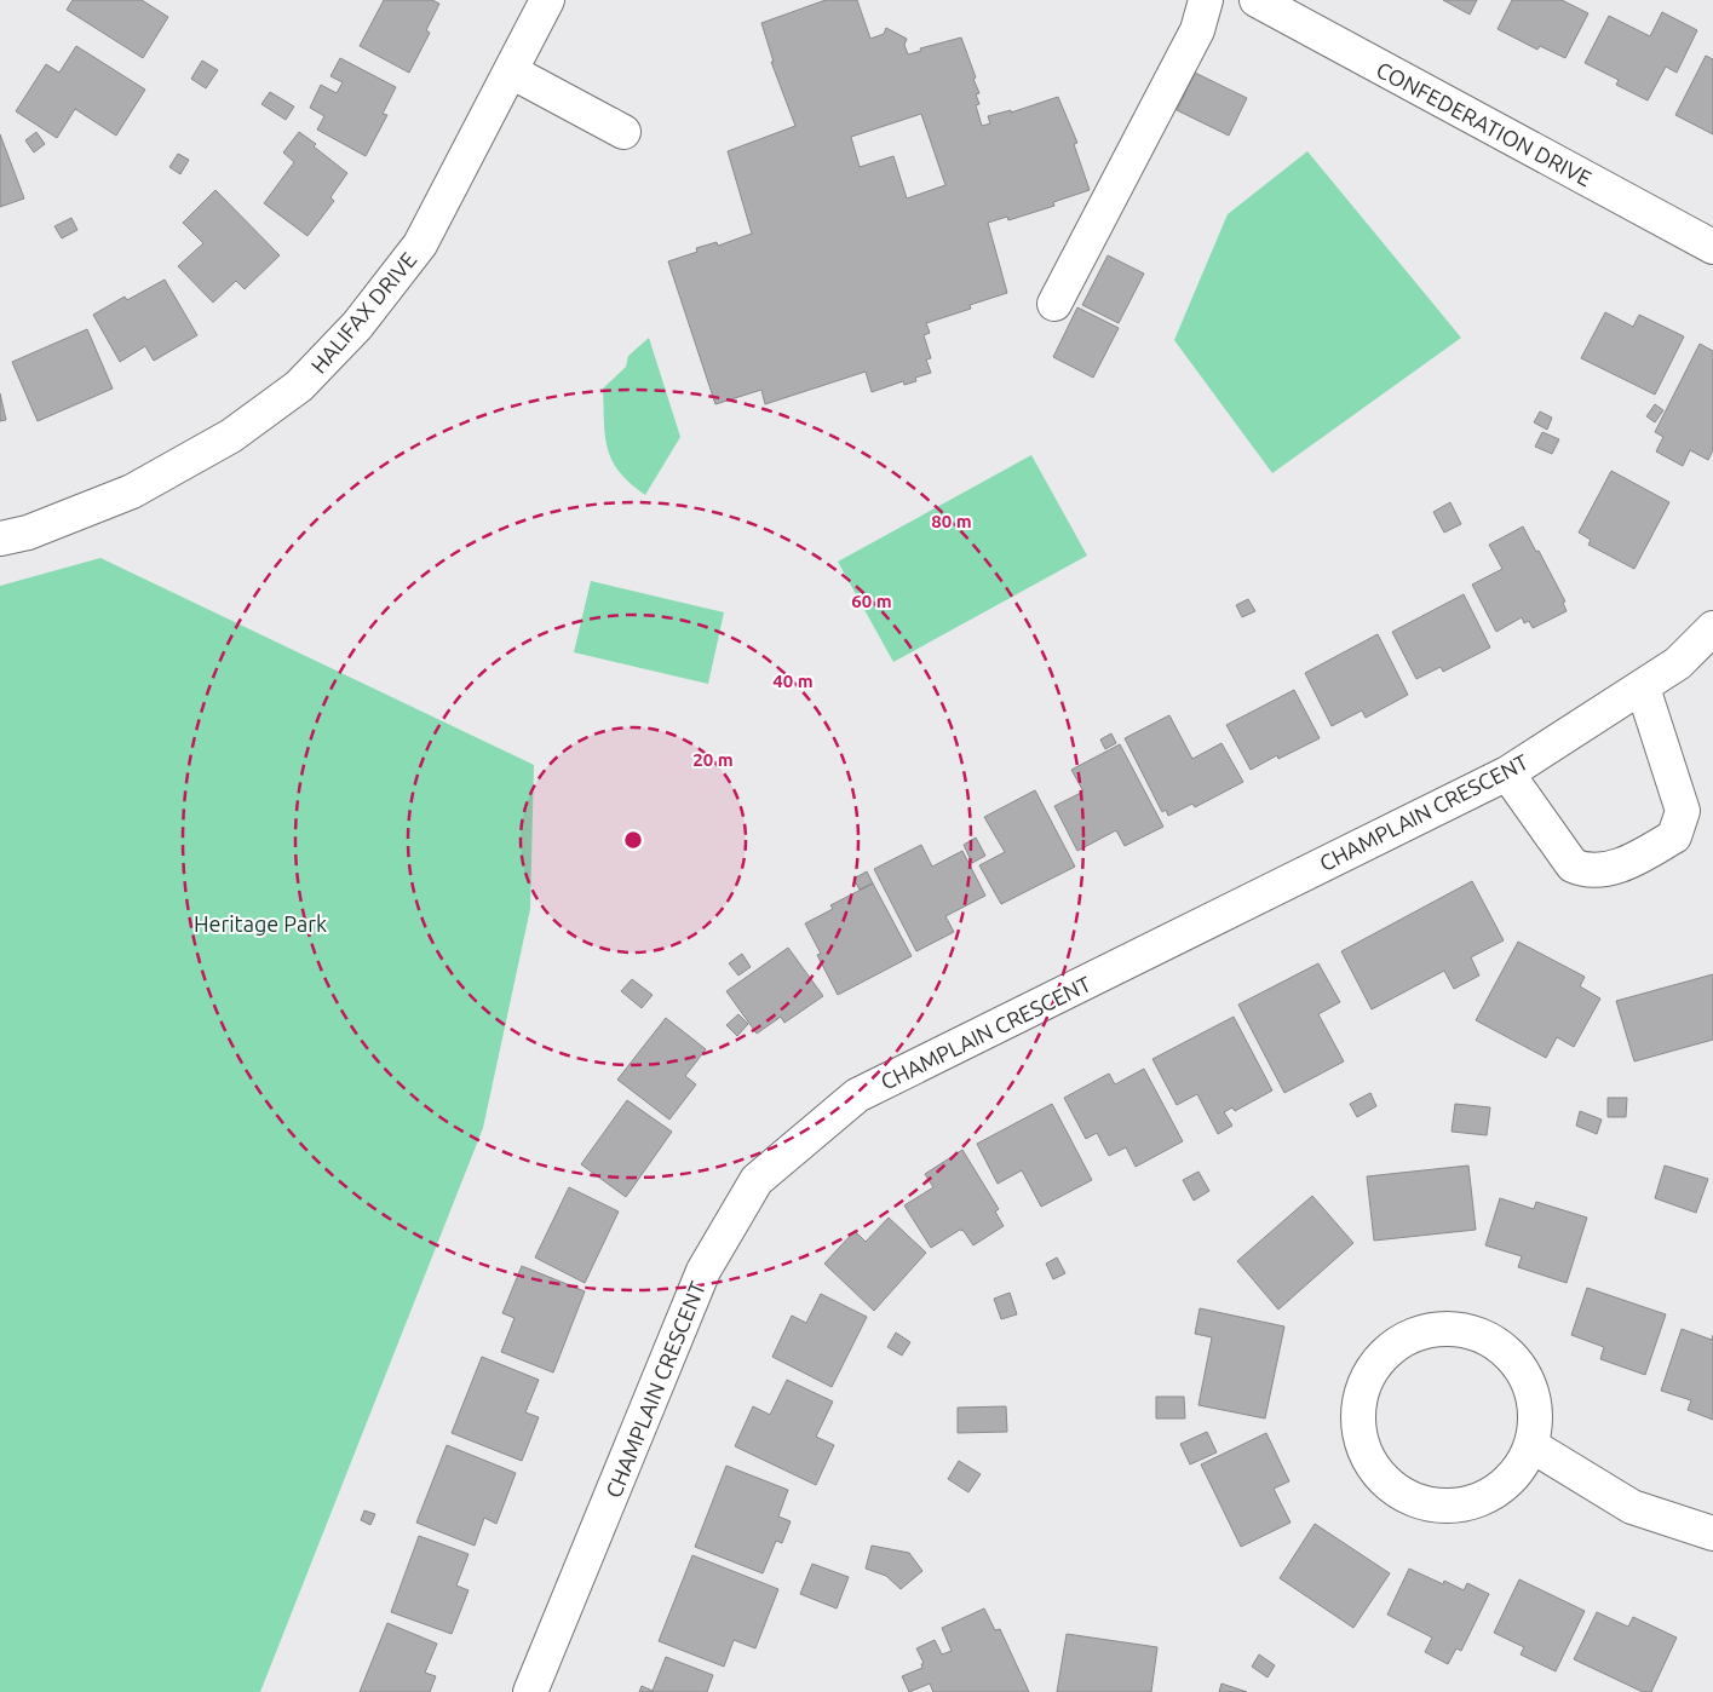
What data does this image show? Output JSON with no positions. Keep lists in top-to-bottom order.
{
  "streets": {
    "street": ["CONFEDERATION DRIVE", "HALIFAX DRIVE", "CHAMPLAIN CRESCENT"]
  },
  "parks": ["Heritage Park"],
  "rings": [
    "80 m",
    "60 m",
    "40 m",
    "20 m"
  ]
}
